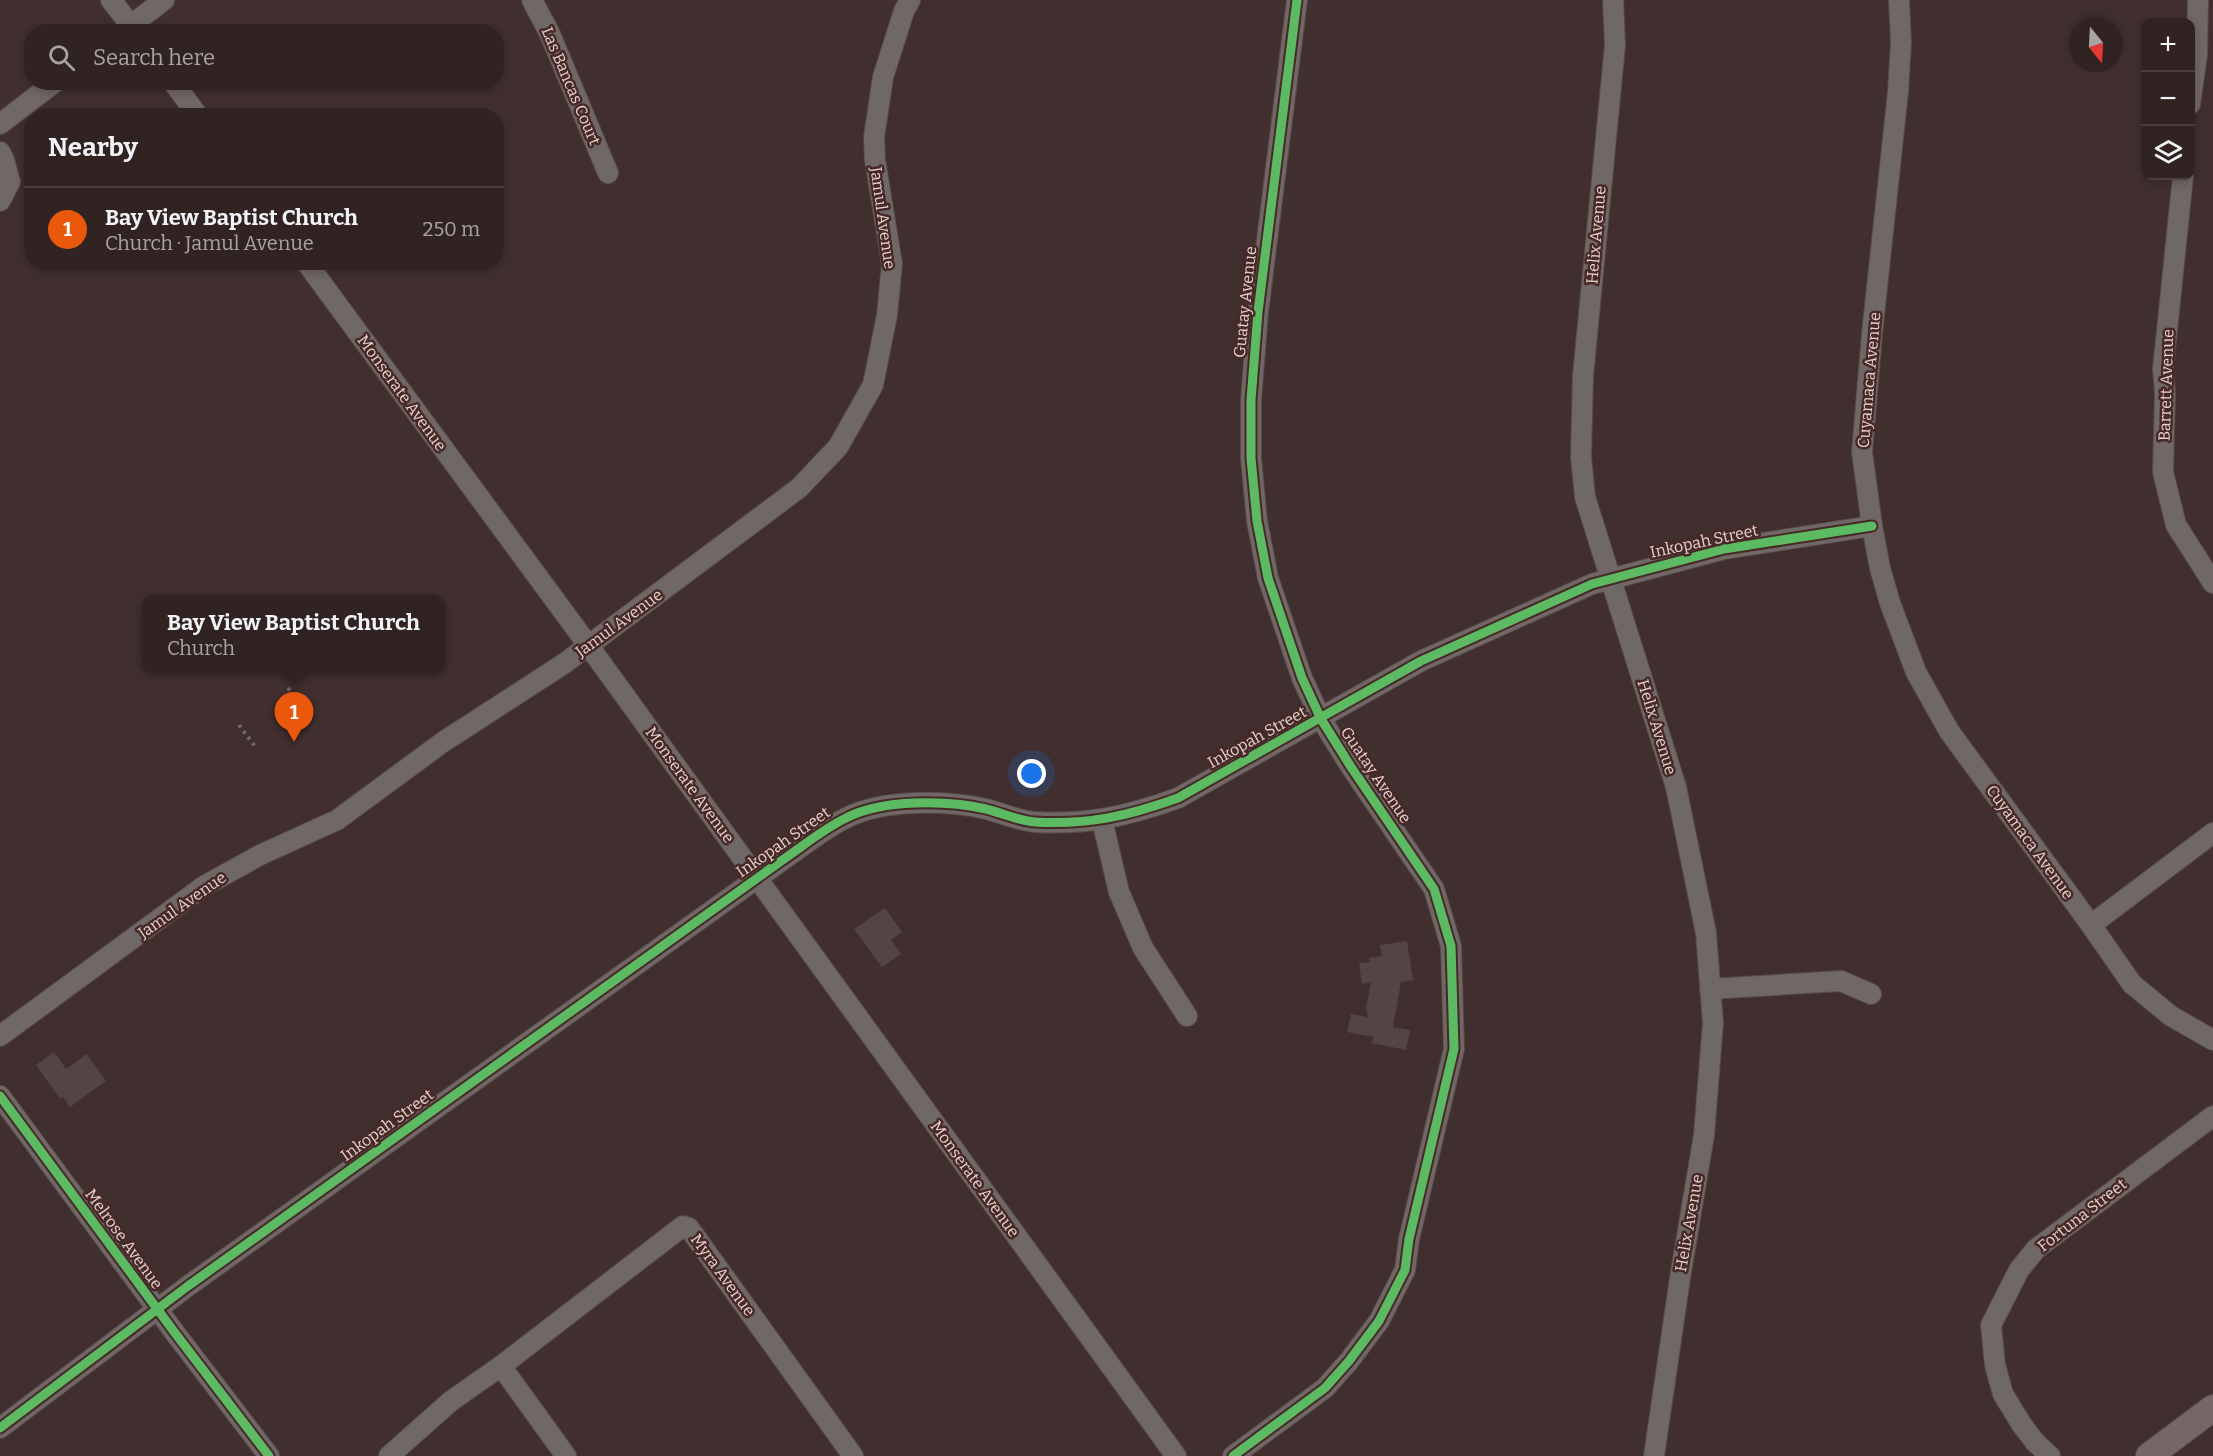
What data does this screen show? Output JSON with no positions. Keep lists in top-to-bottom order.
{
  "streets": {
    "street": [
      "Las Bancas Court",
      "Jamul Avenue",
      "Helix Avenue",
      "Guatay Avenue",
      "Cuyamaca Avenue",
      "Barrett Avenue",
      "Monserate Avenue",
      "Inkopah Street",
      "Fortuna Street",
      "Melrose Avenue",
      "Myra Avenue"
    ]
  },
  "crossings": [
    ["Jamul Avenue", "Monserate Avenue"],
    ["Helix Avenue", "Inkopah Street"],
    ["Guatay Avenue", "Inkopah Street"],
    ["Cuyamaca Avenue", "Inkopah Street"],
    ["Monserate Avenue", "Inkopah Street"],
    ["Inkopah Street", "Melrose Avenue"]
  ],
  "north": "bottom",
  "page": {
    "map_buttons": ["+", "−"],
    "search": "Search here",
    "heading": "Nearby",
    "list": [
      {
        "mark": "1",
        "name": "Bay View Baptist Church",
        "note": "Church · Jamul Avenue",
        "value": "250 m"
      }
    ],
    "popup": ["Bay View Baptist Church", "Church"],
    "pins": "1"
  }
}
